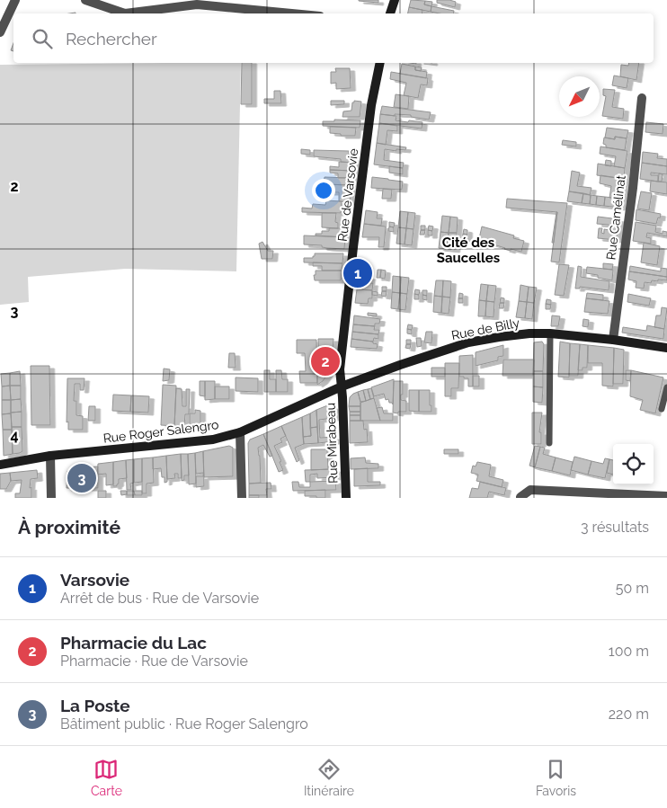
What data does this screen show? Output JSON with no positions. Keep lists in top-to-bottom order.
{
  "streets": {
    "street": [
      "Rue de Varsovie",
      "Rue Camélinat",
      "Rue de Billy",
      "Rue Roger Salengro",
      "Rue Mirabeau"
    ]
  },
  "crossings": [
    ["Rue de Varsovie", "Rue de Billy"],
    ["Rue de Varsovie", "Rue Roger Salengro"],
    ["Rue de Varsovie", "Rue Mirabeau"],
    ["Rue Camélinat", "Rue de Billy"],
    ["Rue de Billy", "Rue Roger Salengro"],
    ["Rue de Billy", "Rue Mirabeau"],
    ["Rue Roger Salengro", "Rue Mirabeau"]
  ],
  "districts": ["Cité des Saucelles"],
  "north": "bottom left",
  "page": {
    "search": "Rechercher",
    "pins": ["1", "2", "3"],
    "heading": ["À proximité", "3 résultats"],
    "list": [
      {
        "mark": "1",
        "name": "Varsovie",
        "note": "Arrêt de bus · Rue de Varsovie",
        "value": "50 m"
      },
      {
        "mark": "2",
        "name": "Pharmacie du Lac",
        "note": "Pharmacie · Rue de Varsovie",
        "value": "100 m"
      },
      {
        "mark": "3",
        "name": "La Poste",
        "note": "Bâtiment public · Rue Roger Salengro",
        "value": "220 m"
      }
    ],
    "nav": ["Carte", "Itinéraire", "Favoris"]
  },
  "grid": {
    "rows": ["2", "3", "4"]
  }
}
